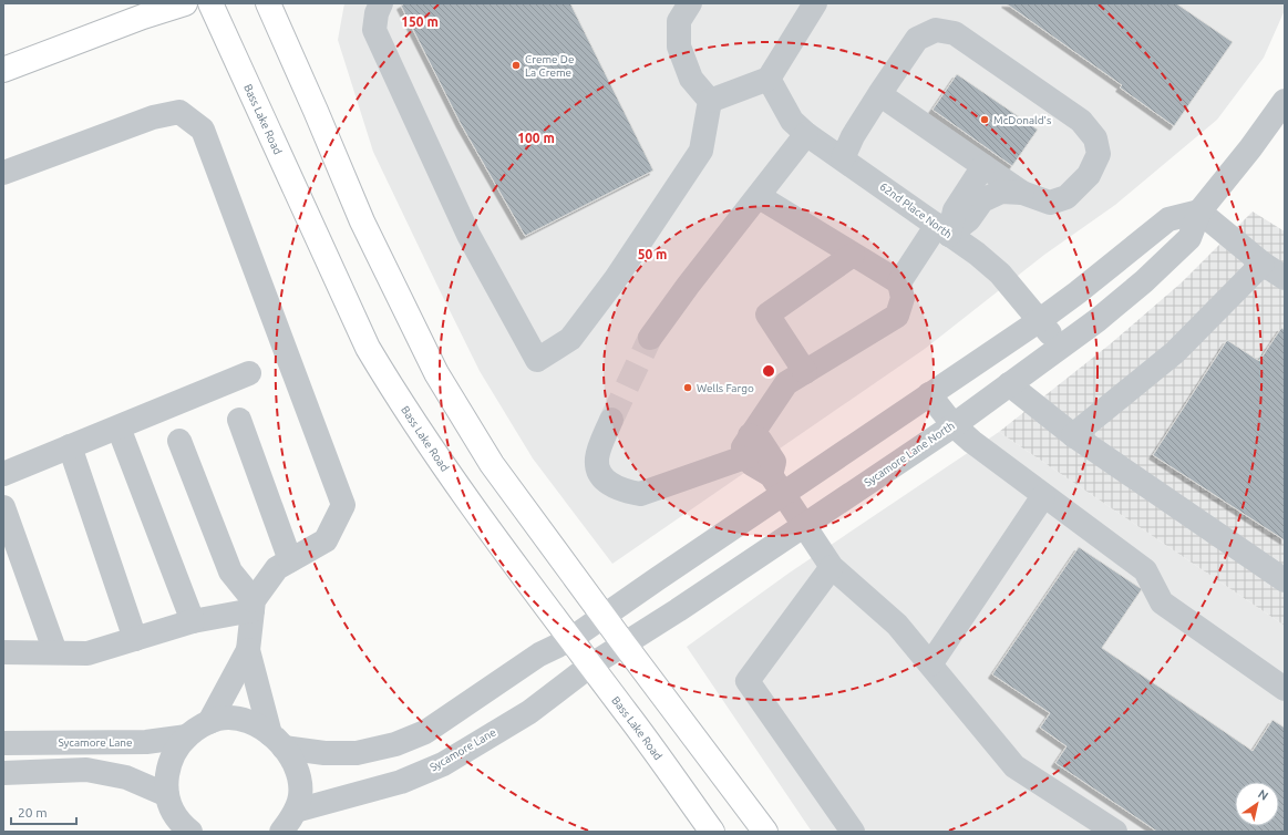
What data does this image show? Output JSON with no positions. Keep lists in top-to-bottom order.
{
  "streets": {
    "main road": ["Bass Lake Road"],
    "street": ["62nd Place North", "Sycamore Lane North", "Sycamore Lane"]
  },
  "crossings": [
    ["Bass Lake Road", "Sycamore Lane North"],
    ["Bass Lake Road", "Sycamore Lane"],
    ["62nd Place North", "Sycamore Lane North"],
    ["Sycamore Lane North", "Sycamore Lane"]
  ],
  "places": ["Creme De La Creme", "McDonald's", "Wells Fargo"],
  "scale_bar": "20 m",
  "north": "top right",
  "rings": ["150 m", "100 m", "50 m"]
}
